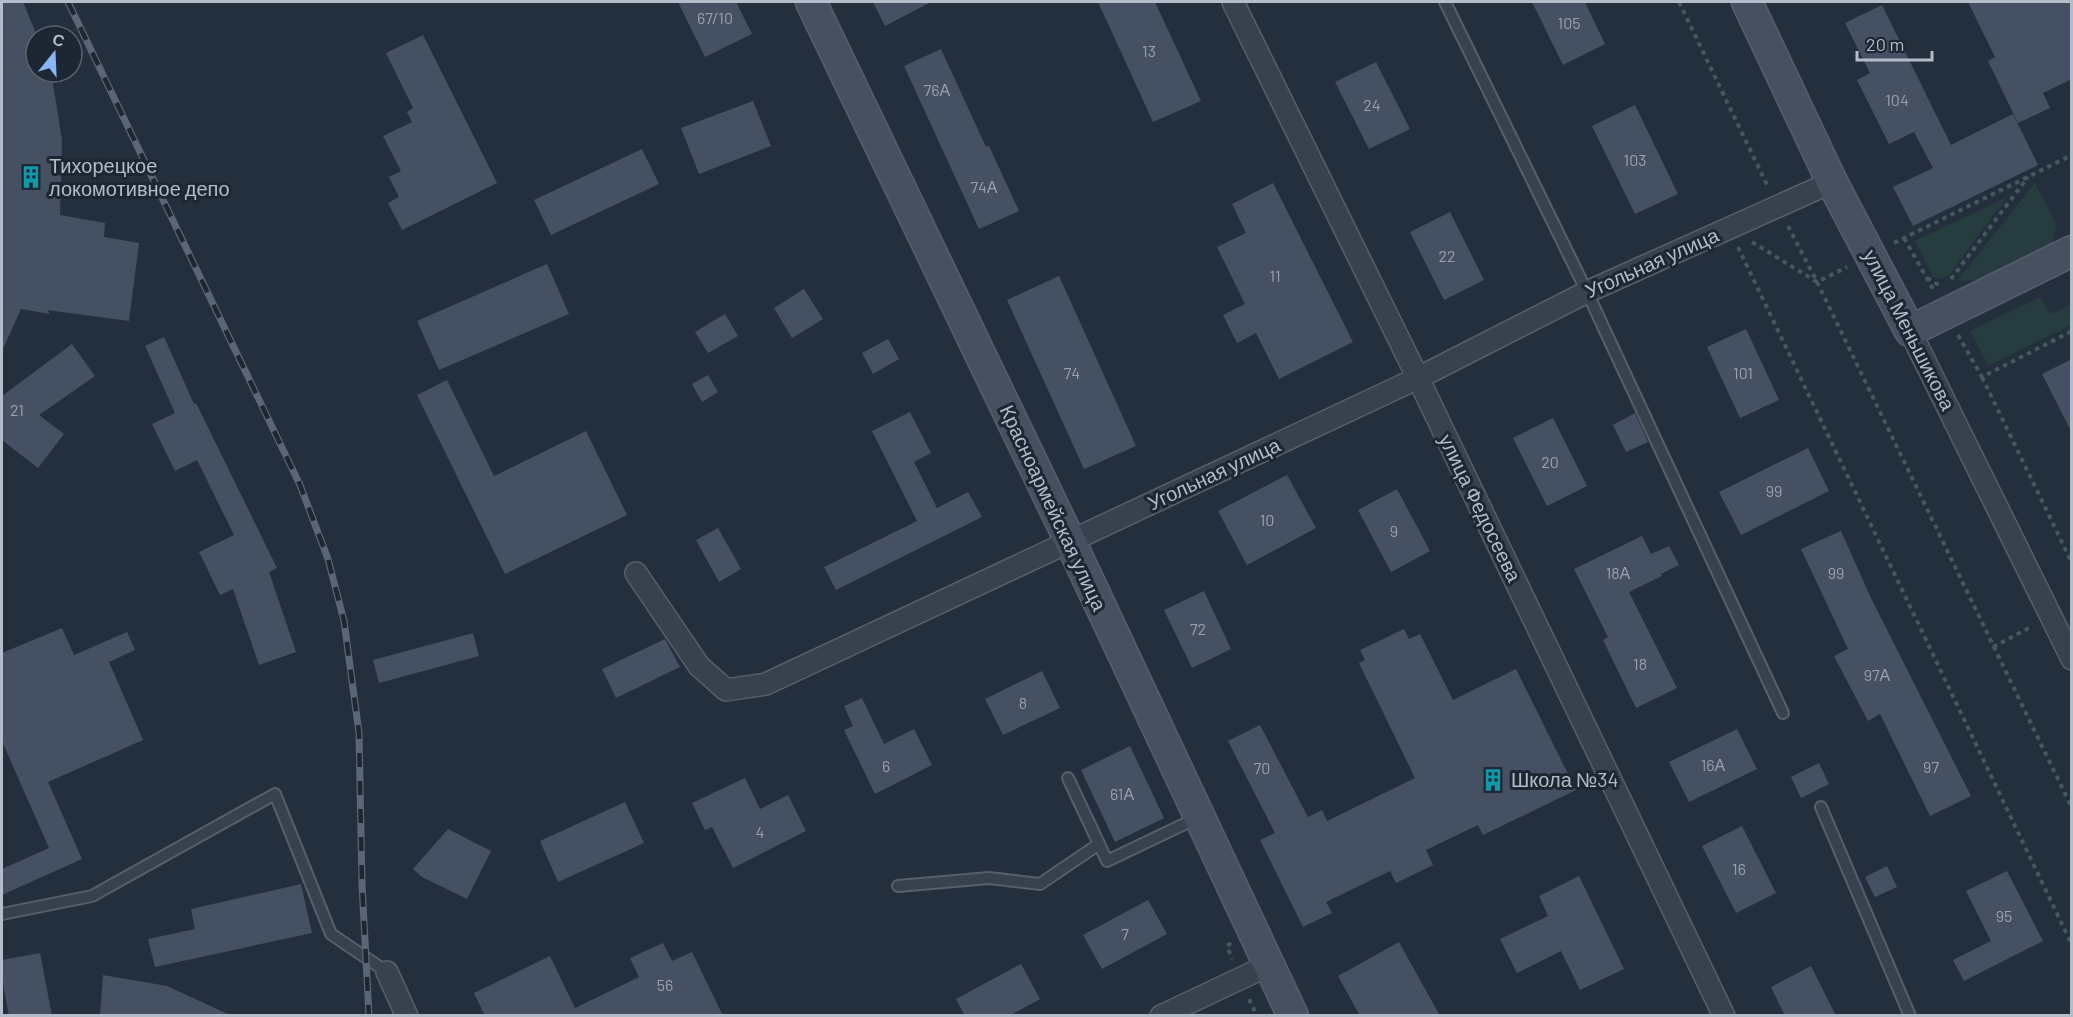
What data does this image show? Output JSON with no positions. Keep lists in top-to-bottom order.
{
  "streets": {
    "street": [
      "Угольная улица",
      "улица Меньшикова",
      "Красноармейская улица",
      "улица Федосеева"
    ]
  },
  "crossings": [
    ["Угольная улица", "улица Меньшикова"],
    ["Угольная улица", "Красноармейская улица"],
    ["Угольная улица", "улица Федосеева"]
  ],
  "places": {
    "building": ["Тихорецкое локомотивное депо", "Школа №34"]
  },
  "house_numbers": [
    "67/10",
    "105",
    "13",
    "76А",
    "104",
    "24",
    "103",
    "74А",
    "22",
    "11",
    "74",
    "101",
    "21",
    "20",
    "99",
    "10",
    "9",
    "18А",
    "99",
    "72",
    "18",
    "97А",
    "8",
    "16А",
    "6",
    "97",
    "70",
    "61А",
    "4",
    "16",
    "95",
    "7",
    "56"
  ],
  "scale_bar": "20 m",
  "north": "top"
}
